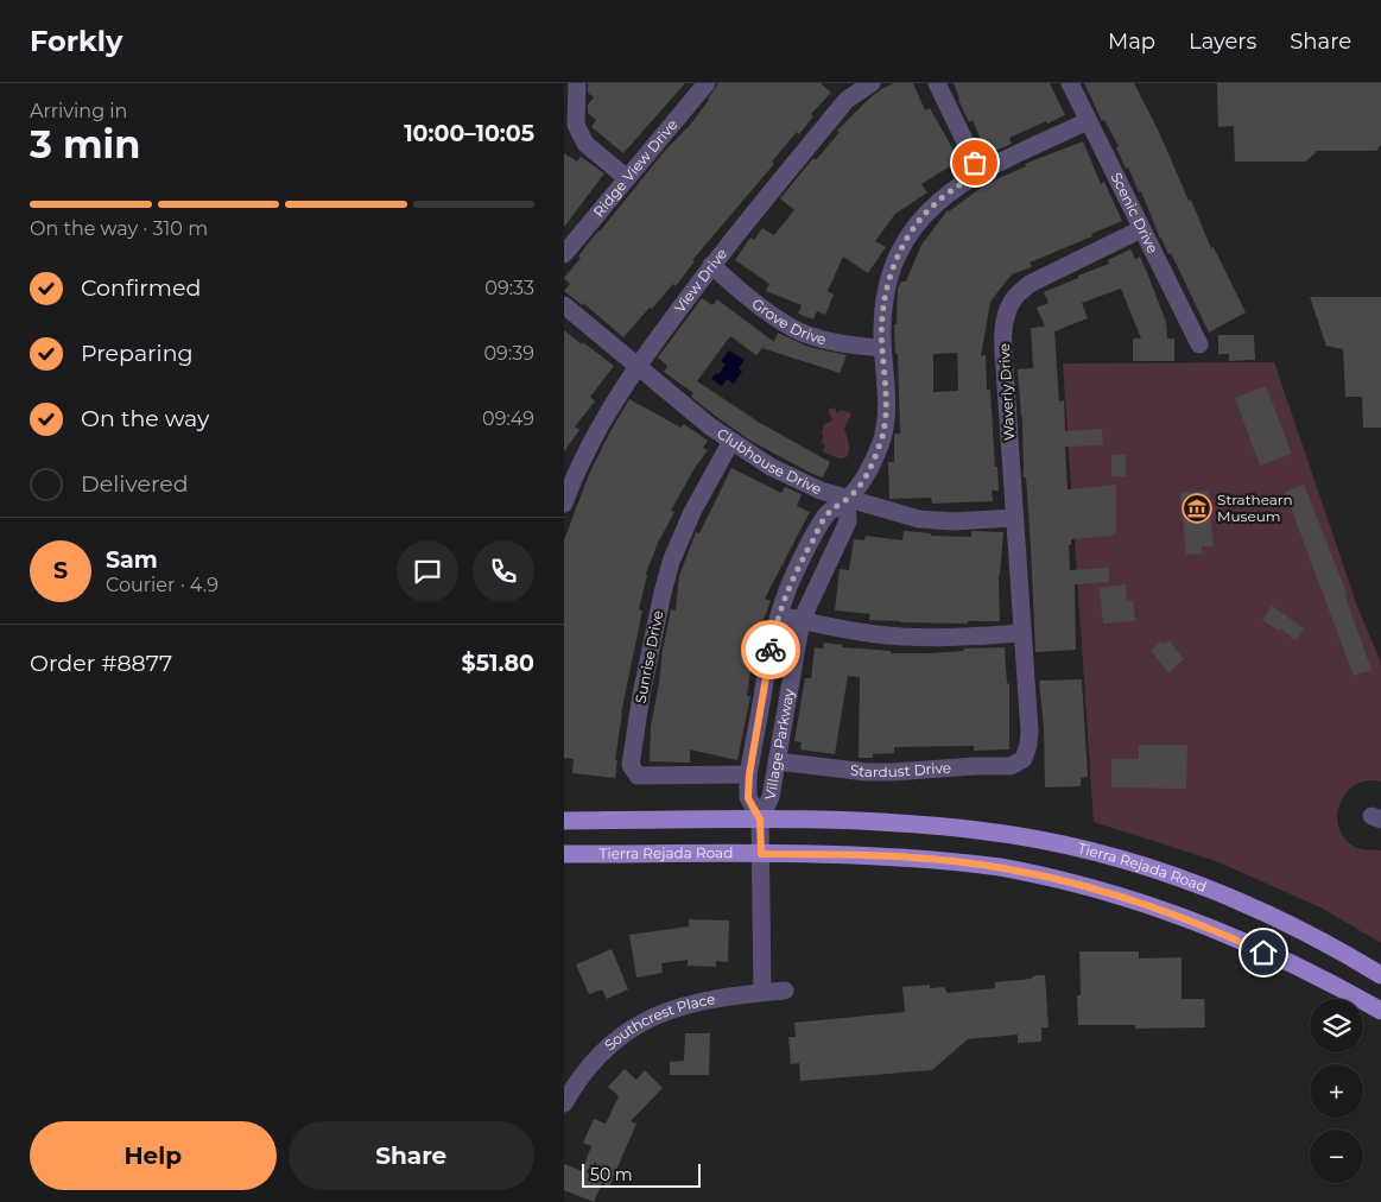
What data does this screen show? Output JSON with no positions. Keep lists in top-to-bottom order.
{
  "streets": {
    "main road": ["Tierra Rejada Road"],
    "street": [
      "Ridge View Drive",
      "Scenic Drive",
      "View Drive",
      "Grove Drive",
      "Waverly Drive",
      "Clubhouse Drive",
      "Sunrise Drive",
      "Village Parkway",
      "Stardust Drive",
      "Southcrest Place"
    ]
  },
  "crossings": [
    ["Scenic Drive", "Waverly Drive"],
    ["Scenic Drive", "Village Parkway"],
    ["View Drive", "Grove Drive"],
    ["View Drive", "Clubhouse Drive"],
    ["Grove Drive", "Village Parkway"],
    ["Waverly Drive", "Clubhouse Drive"],
    ["Waverly Drive", "Stardust Drive"],
    ["Clubhouse Drive", "Sunrise Drive"],
    ["Clubhouse Drive", "Village Parkway"],
    ["Sunrise Drive", "Village Parkway"],
    ["Village Parkway", "Stardust Drive"],
    ["Village Parkway", "Tierra Rejada Road"],
    ["Village Parkway", "Southcrest Place"]
  ],
  "places": {
    "museum": ["Strathearn Museum"]
  },
  "scale_bar": "50 m",
  "page": {
    "header": "Forkly",
    "nav": ["Map", "Layers", "Share"],
    "heading": ["3 min", "Arriving in", "10:00–10:05"],
    "panel": [
      "Sam",
      "Courier · 4.9",
      "Order #8877",
      "$51.80"
    ],
    "bar": "On the way · 310 m",
    "list": [
      ["Confirmed", "09:33"],
      ["Preparing", "09:39"],
      ["On the way", "09:49"],
      "Delivered"
    ],
    "round": "S",
    "map_buttons": ["+", "−"],
    "buttons": ["Help", "Share"],
    "scale": "50 m"
  }
}
